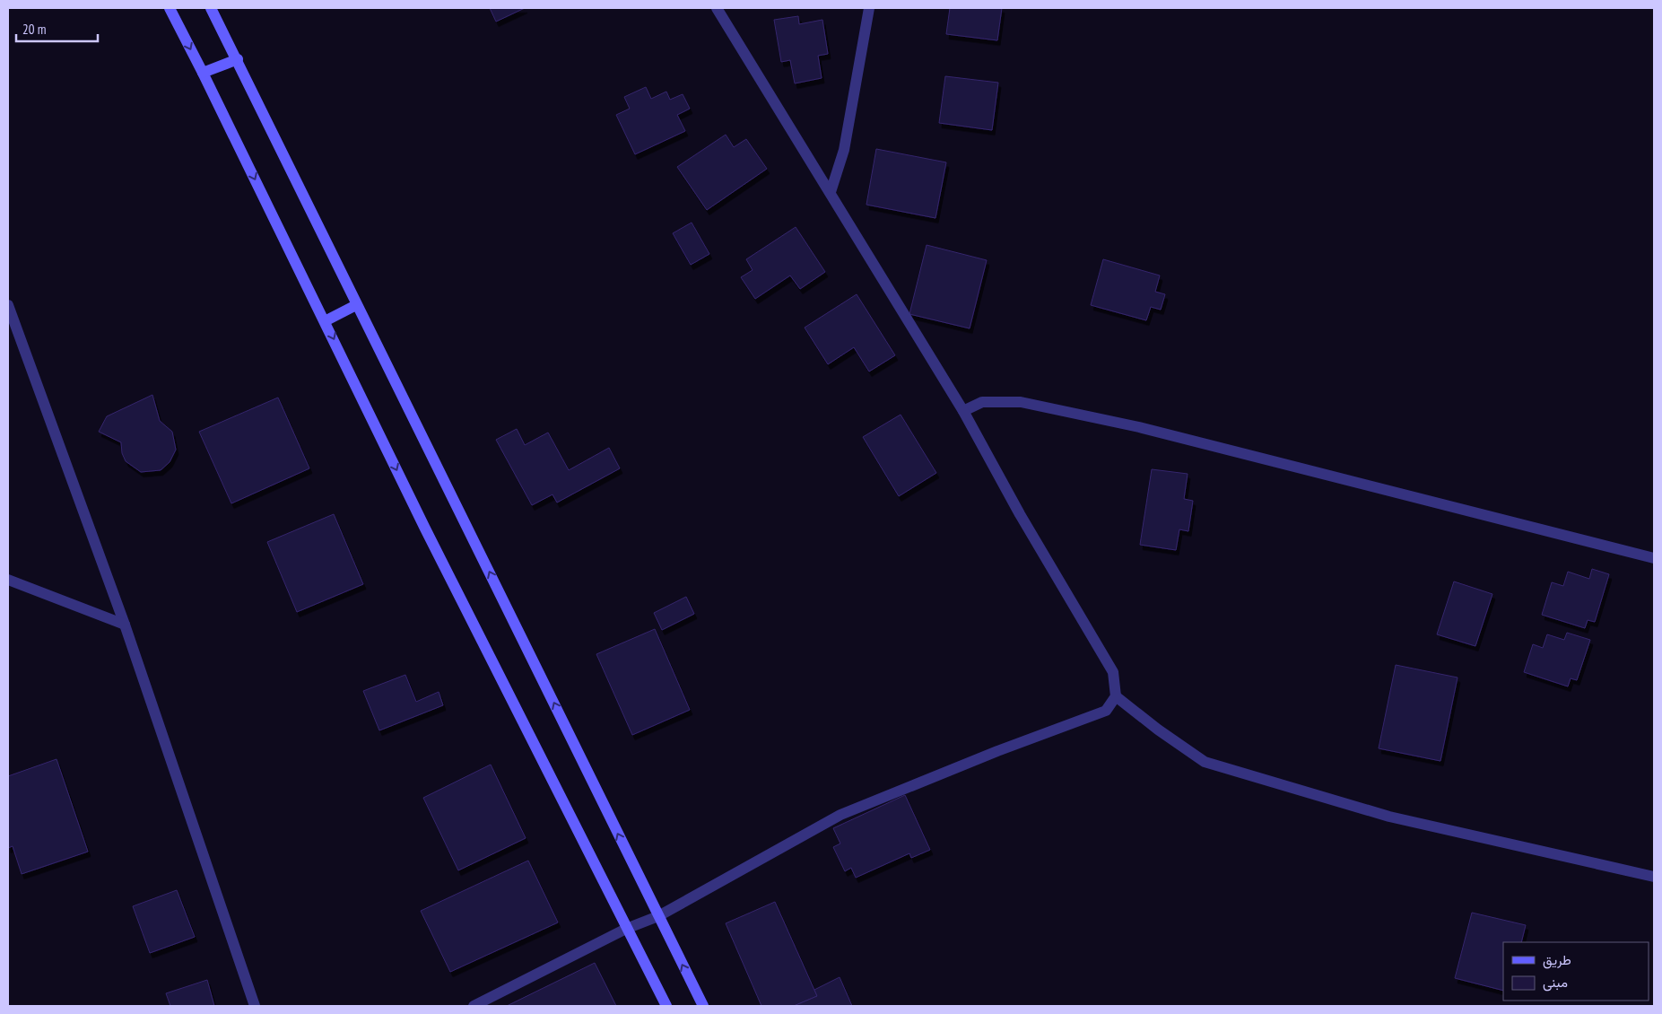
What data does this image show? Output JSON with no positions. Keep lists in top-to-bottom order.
{
  "legend": ["طريق", "مبنى"],
  "scale_bar": "20 m"
}
